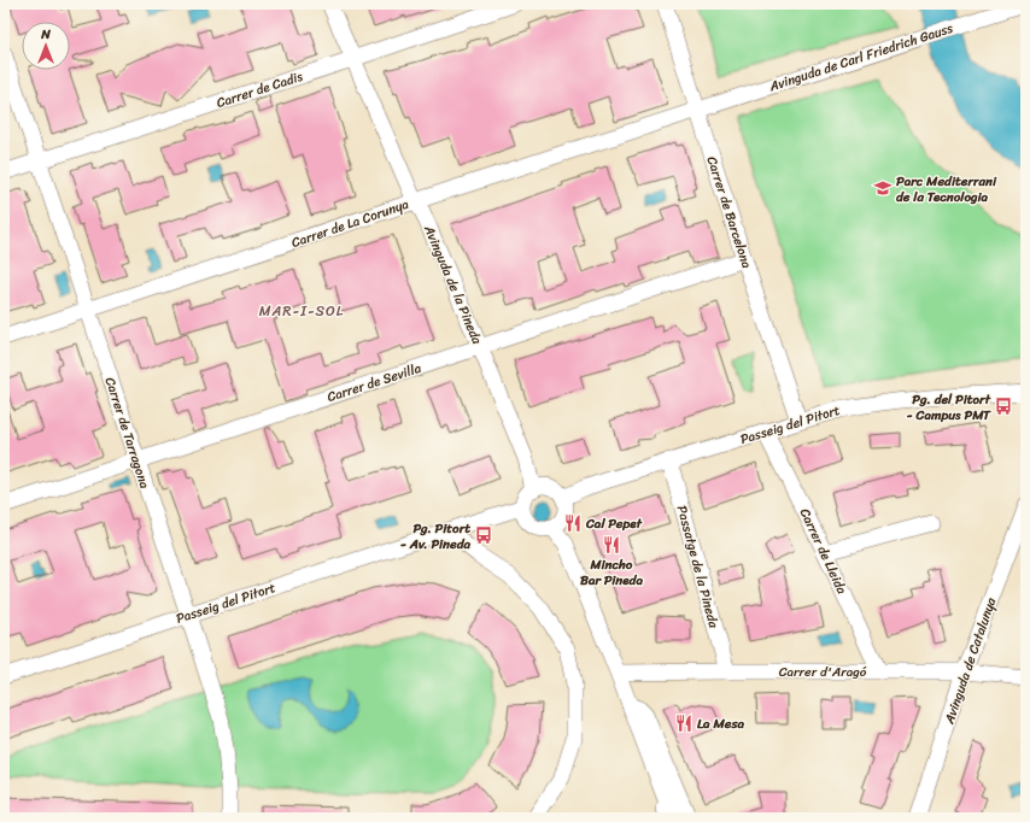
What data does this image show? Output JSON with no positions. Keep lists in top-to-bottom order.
{
  "streets": {
    "street": [
      "Avinguda de Carl Friedrich Gauss",
      "Carrer de Cadis",
      "Carrer de Barcelona",
      "Carrer de La Corunya",
      "Avinguda de la Pineda",
      "Carrer de Sevilla",
      "Passeig del Pitort",
      "Carrer de Tarragona",
      "Carrer de Lleida",
      "Passatge de la Pineda",
      "Avinguda de Catalunya",
      "Carrer d'Aragó"
    ]
  },
  "crossings": [
    ["Avinguda de Carl Friedrich Gauss", "Carrer de Barcelona"],
    ["Avinguda de Carl Friedrich Gauss", "Carrer de La Corunya"],
    ["Carrer de Cadis", "Avinguda de la Pineda"],
    ["Carrer de Cadis", "Carrer de Tarragona"],
    ["Carrer de Barcelona", "Carrer de La Corunya"],
    ["Carrer de Barcelona", "Carrer de Sevilla"],
    ["Carrer de Barcelona", "Passeig del Pitort"],
    ["Carrer de La Corunya", "Avinguda de la Pineda"],
    ["Carrer de La Corunya", "Carrer de Tarragona"],
    ["Avinguda de la Pineda", "Carrer de Sevilla"],
    ["Avinguda de la Pineda", "Passeig del Pitort"],
    ["Carrer de Sevilla", "Carrer de Tarragona"],
    ["Passeig del Pitort", "Carrer de Tarragona"],
    ["Passeig del Pitort", "Carrer de Lleida"],
    ["Passeig del Pitort", "Passatge de la Pineda"],
    ["Carrer de Lleida", "Carrer d'Aragó"],
    ["Passatge de la Pineda", "Carrer d'Aragó"],
    ["Avinguda de Catalunya", "Carrer d'Aragó"]
  ],
  "districts": ["MAR-I-SOL"],
  "places": {
    "school or university": ["Parc Mediterrani de la Tecnologia"],
    "bus stop": ["Pg. del Pitort - Campus PMT", "Pg. Pitort - Av. Pineda"],
    "restaurant": ["Cal Pepet", "Mincho Bar Pineda", "La Mesa"]
  },
  "north": "top"
}
